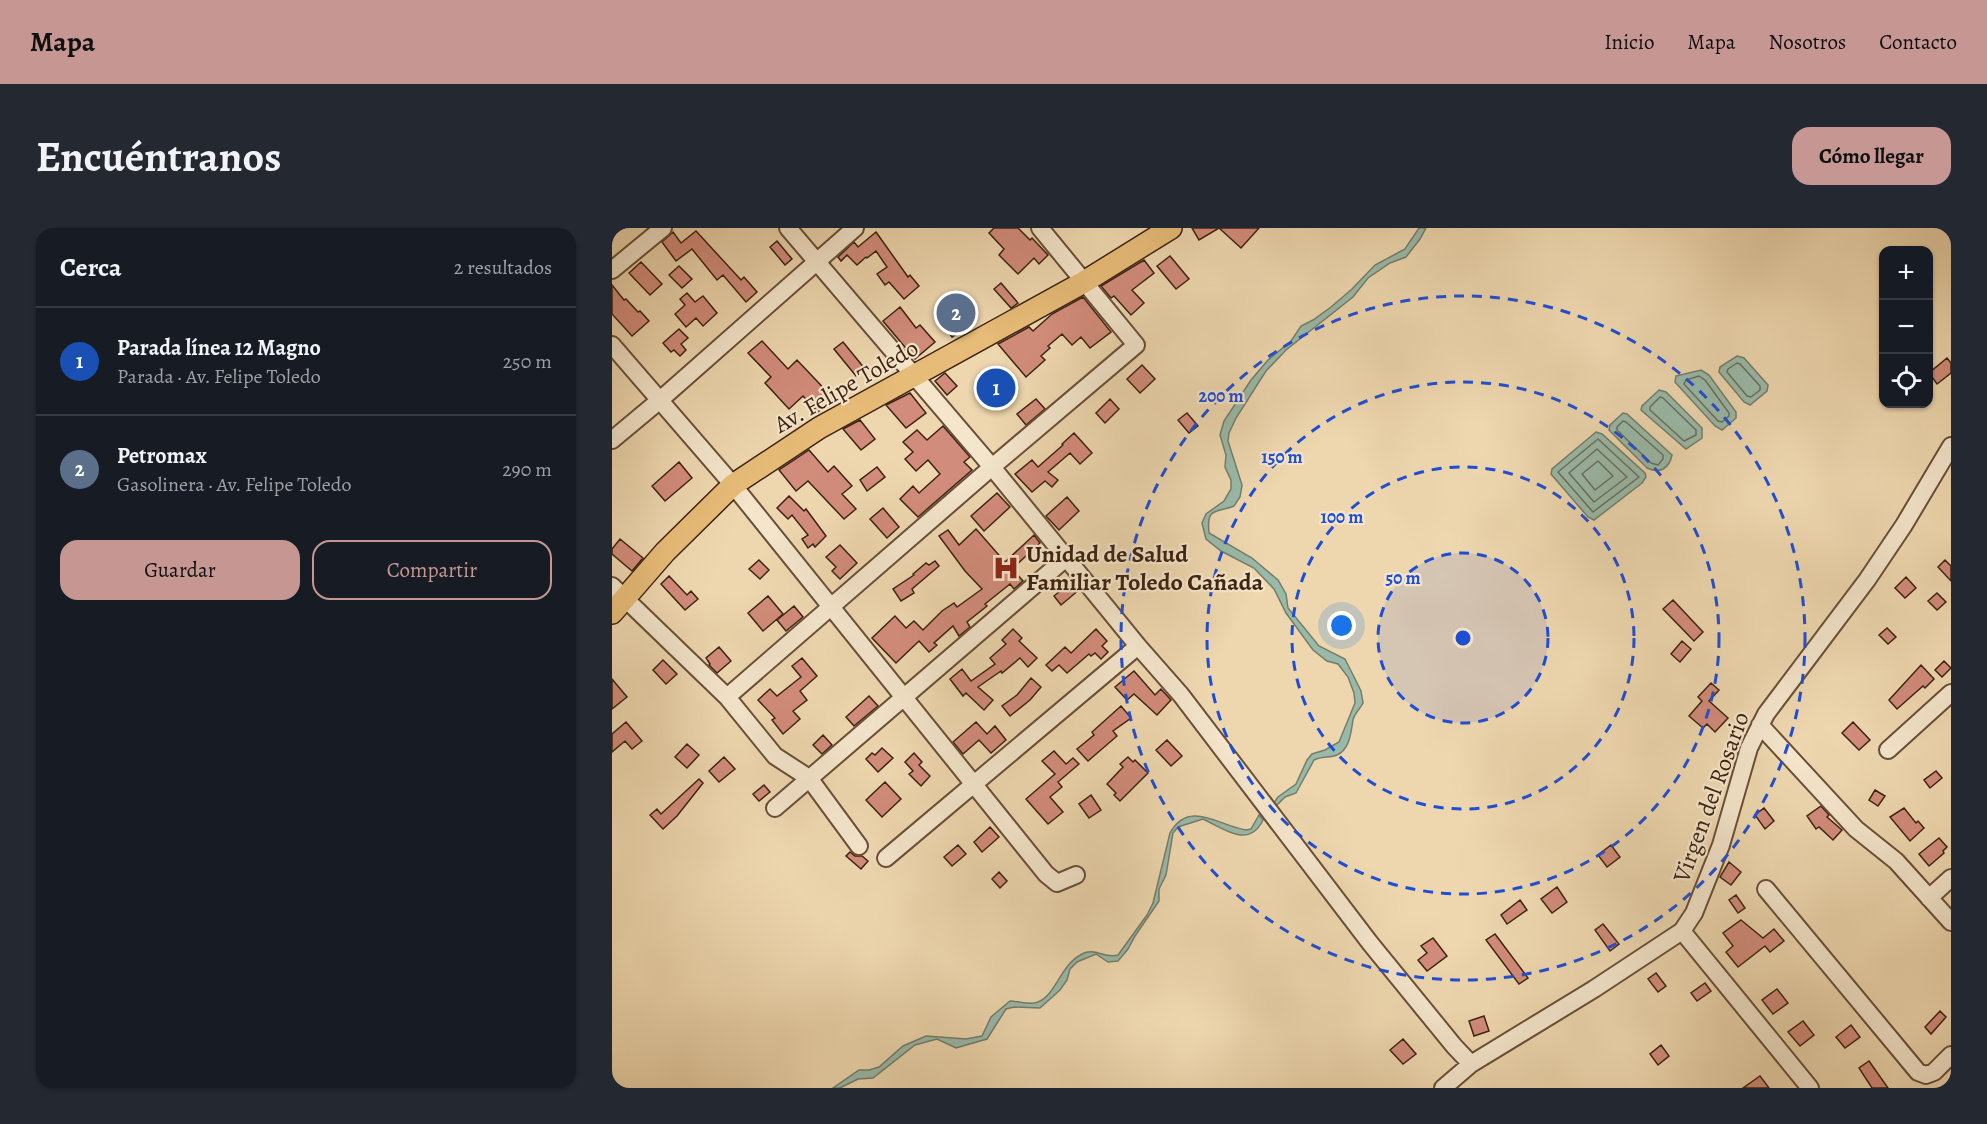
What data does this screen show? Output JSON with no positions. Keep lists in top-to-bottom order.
{
  "streets": {
    "main road": ["Av. Felipe Toledo"],
    "street": ["Virgen del Rosario"]
  },
  "places": {
    "hospital": ["Unidad de Salud Familiar Toledo Cañada"]
  },
  "page": {
    "header": "Mapa",
    "nav": [
      "Inicio",
      "Mapa",
      "Nosotros",
      "Contacto"
    ],
    "buttons": [
      "Cómo llegar",
      ["Guardar", "Compartir"]
    ],
    "title": "Encuéntranos",
    "heading": ["Cerca", "2 resultados"],
    "map_buttons": ["+", "−"],
    "pins": ["2", "1"],
    "list": [
      {
        "mark": "1",
        "name": "Parada línea 12 Magno",
        "note": "Parada · Av. Felipe Toledo",
        "value": "250 m"
      },
      {
        "mark": "2",
        "name": "Petromax",
        "note": "Gasolinera · Av. Felipe Toledo",
        "value": "290 m"
      }
    ]
  },
  "rings": [
    "200 m",
    "150 m",
    "100 m",
    "50 m"
  ]
}
